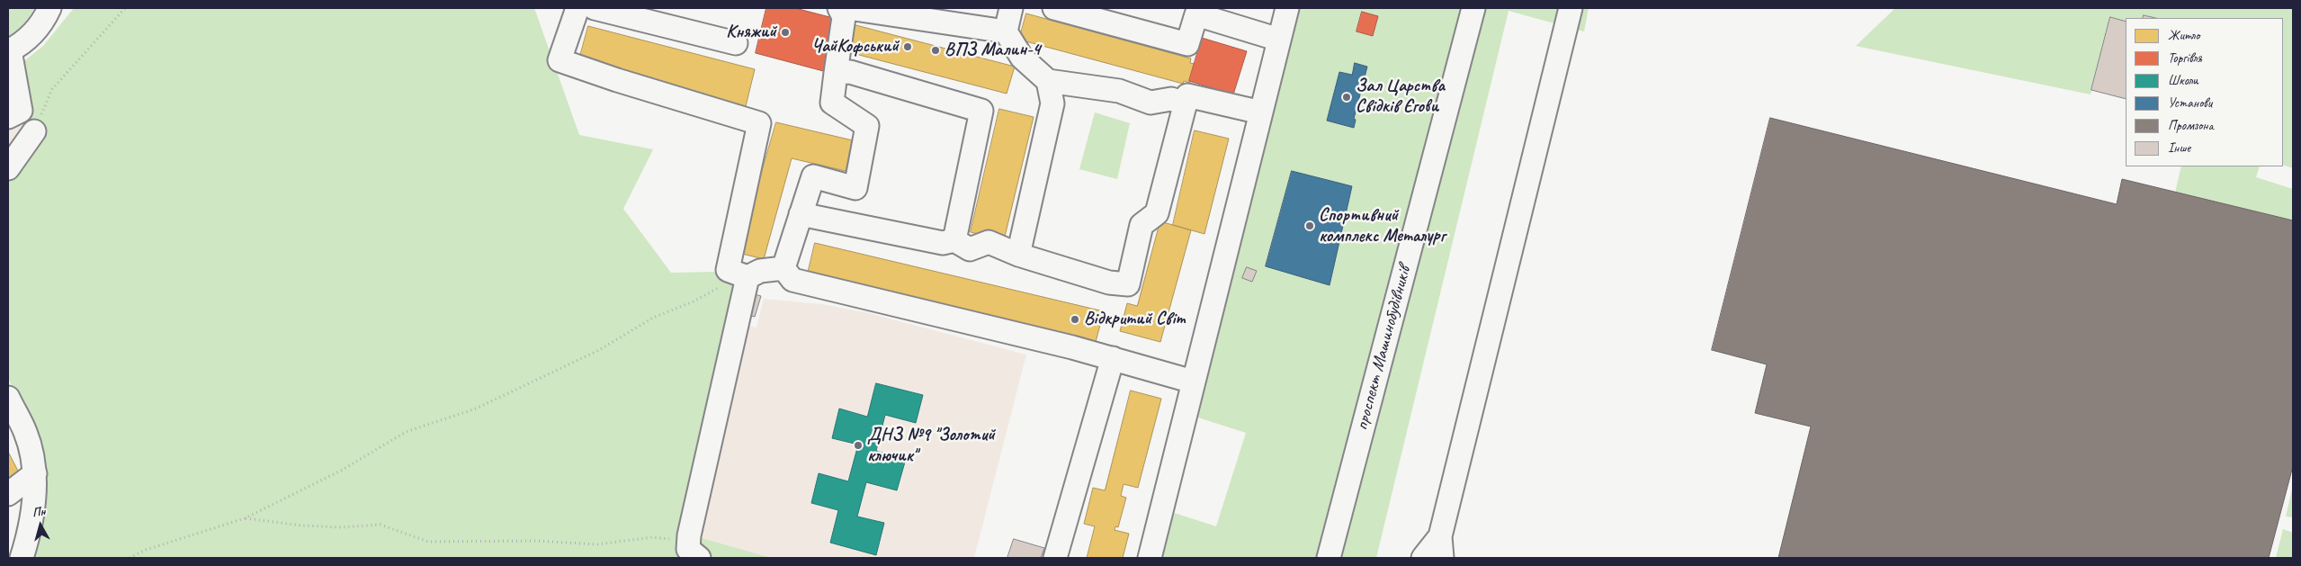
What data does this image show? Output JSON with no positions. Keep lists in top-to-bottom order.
{
  "streets": {
    "street": ["проспект Машинобудівників"]
  },
  "places": [
    "Княжий",
    "ЧайКофський",
    "ВПЗ Малин-4",
    "Зал Царства Свідків Єгови",
    "Спортивний комплекс Металург",
    "Відкритий Світ",
    "ДНЗ №9 \"Золотий ключик\""
  ],
  "legend": [
    "Житло",
    "Торгівля",
    "Школи",
    "Установи",
    "Промзона",
    "Інше"
  ],
  "north": "top"
}
